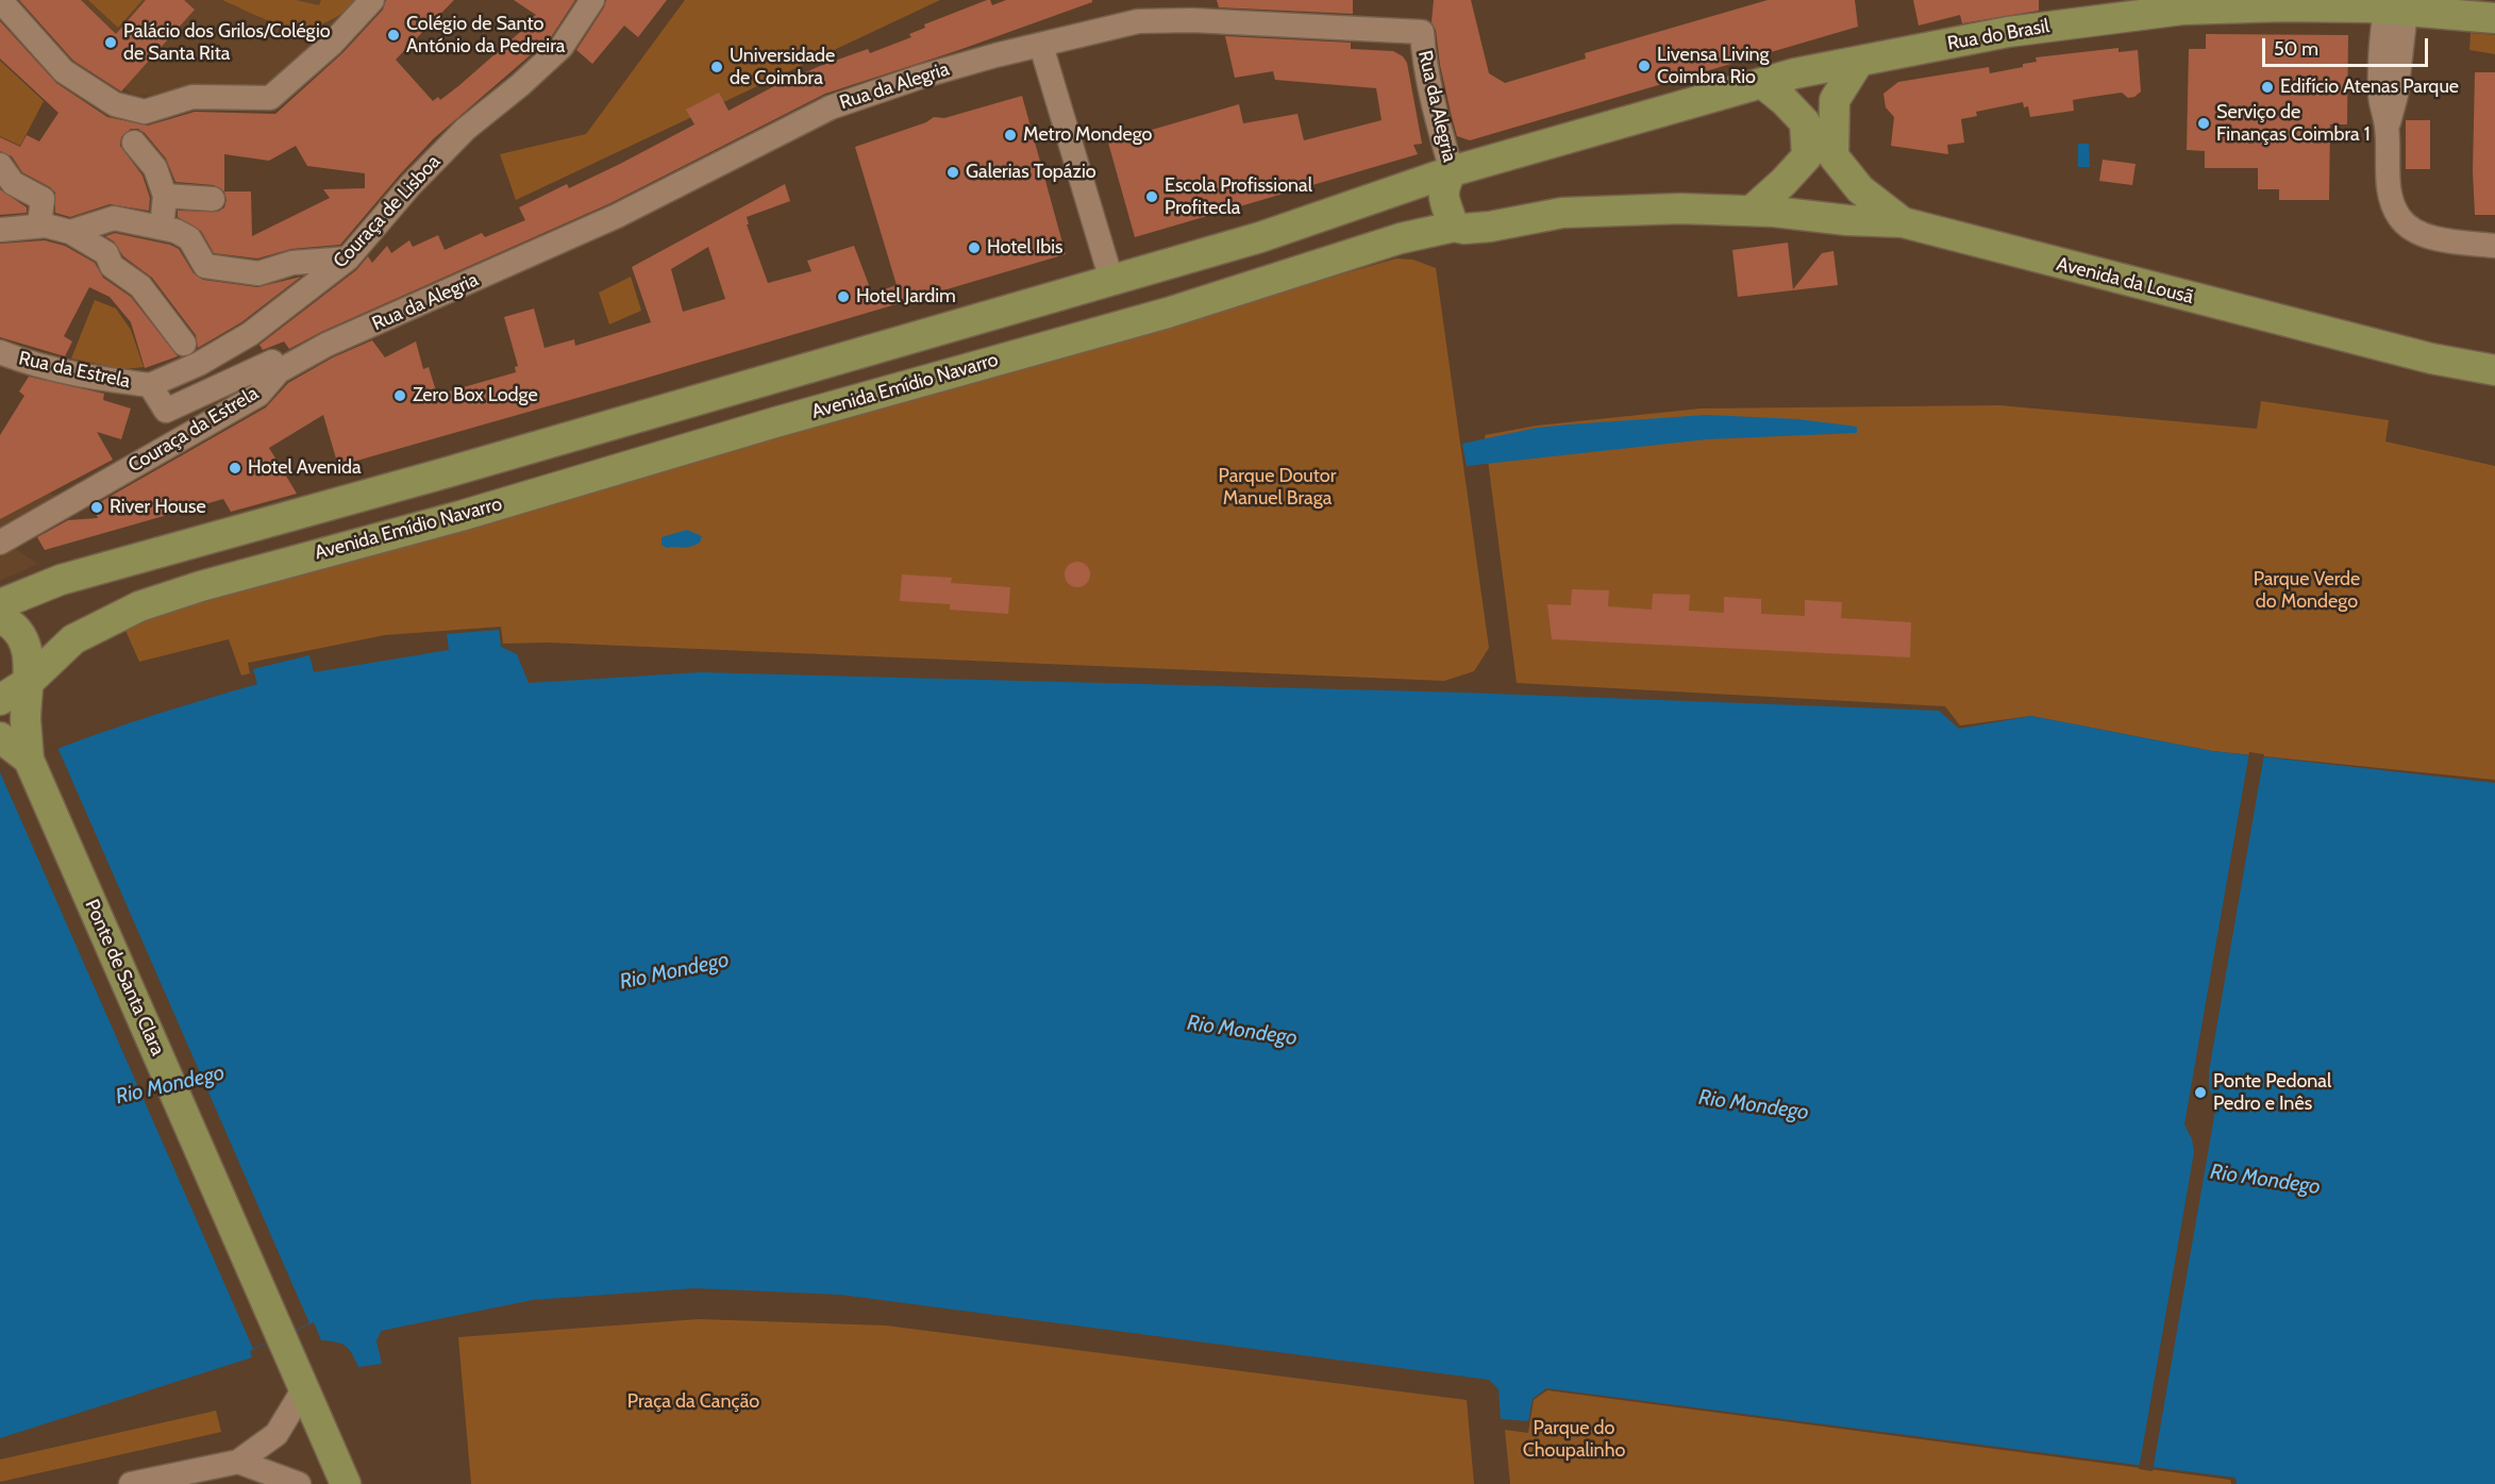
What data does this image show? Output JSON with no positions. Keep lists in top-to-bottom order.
{
  "streets": {
    "main road": [
      "Rua do Brasil",
      "Avenida da Lousã",
      "Avenida Emídio Navarro",
      "Ponte de Santa Clara"
    ],
    "street": [
      "Rua da Alegria",
      "Couraça de Lisboa",
      "Rua da Estrela",
      "Couraça da Estrela"
    ]
  },
  "crossings": [
    ["Rua do Brasil", "Rua da Alegria"],
    ["Rua da Alegria", "Couraça da Estrela"],
    ["Couraça de Lisboa", "Rua da Estrela"],
    ["Couraça de Lisboa", "Couraça da Estrela"],
    ["Avenida da Lousã", "Avenida Emídio Navarro"],
    ["Rua da Estrela", "Couraça da Estrela"]
  ],
  "water": ["Rio Mondego"],
  "parks": [
    "Parque Doutor Manuel Braga",
    "Parque Verde do Mondego",
    "Praça da Canção",
    "Parque do Choupalinho"
  ],
  "places": [
    "Colégio de Santo António da Pedreira",
    "Palácio dos Grilos/Colégio de Santa Rita",
    "Livensa Living Coimbra Rio",
    "Universidade de Coimbra",
    "Edifício Atenas Parque",
    "Serviço de Finanças Coimbra 1",
    "Metro Mondego",
    "Galerias Topázio",
    "Escola Profissional Profitecla",
    "Hotel Ibis",
    "Hotel Jardim",
    "Zero Box Lodge",
    "Hotel Avenida",
    "River House",
    "Ponte Pedonal Pedro e Inês"
  ],
  "scale_bar": "50 m"
}
